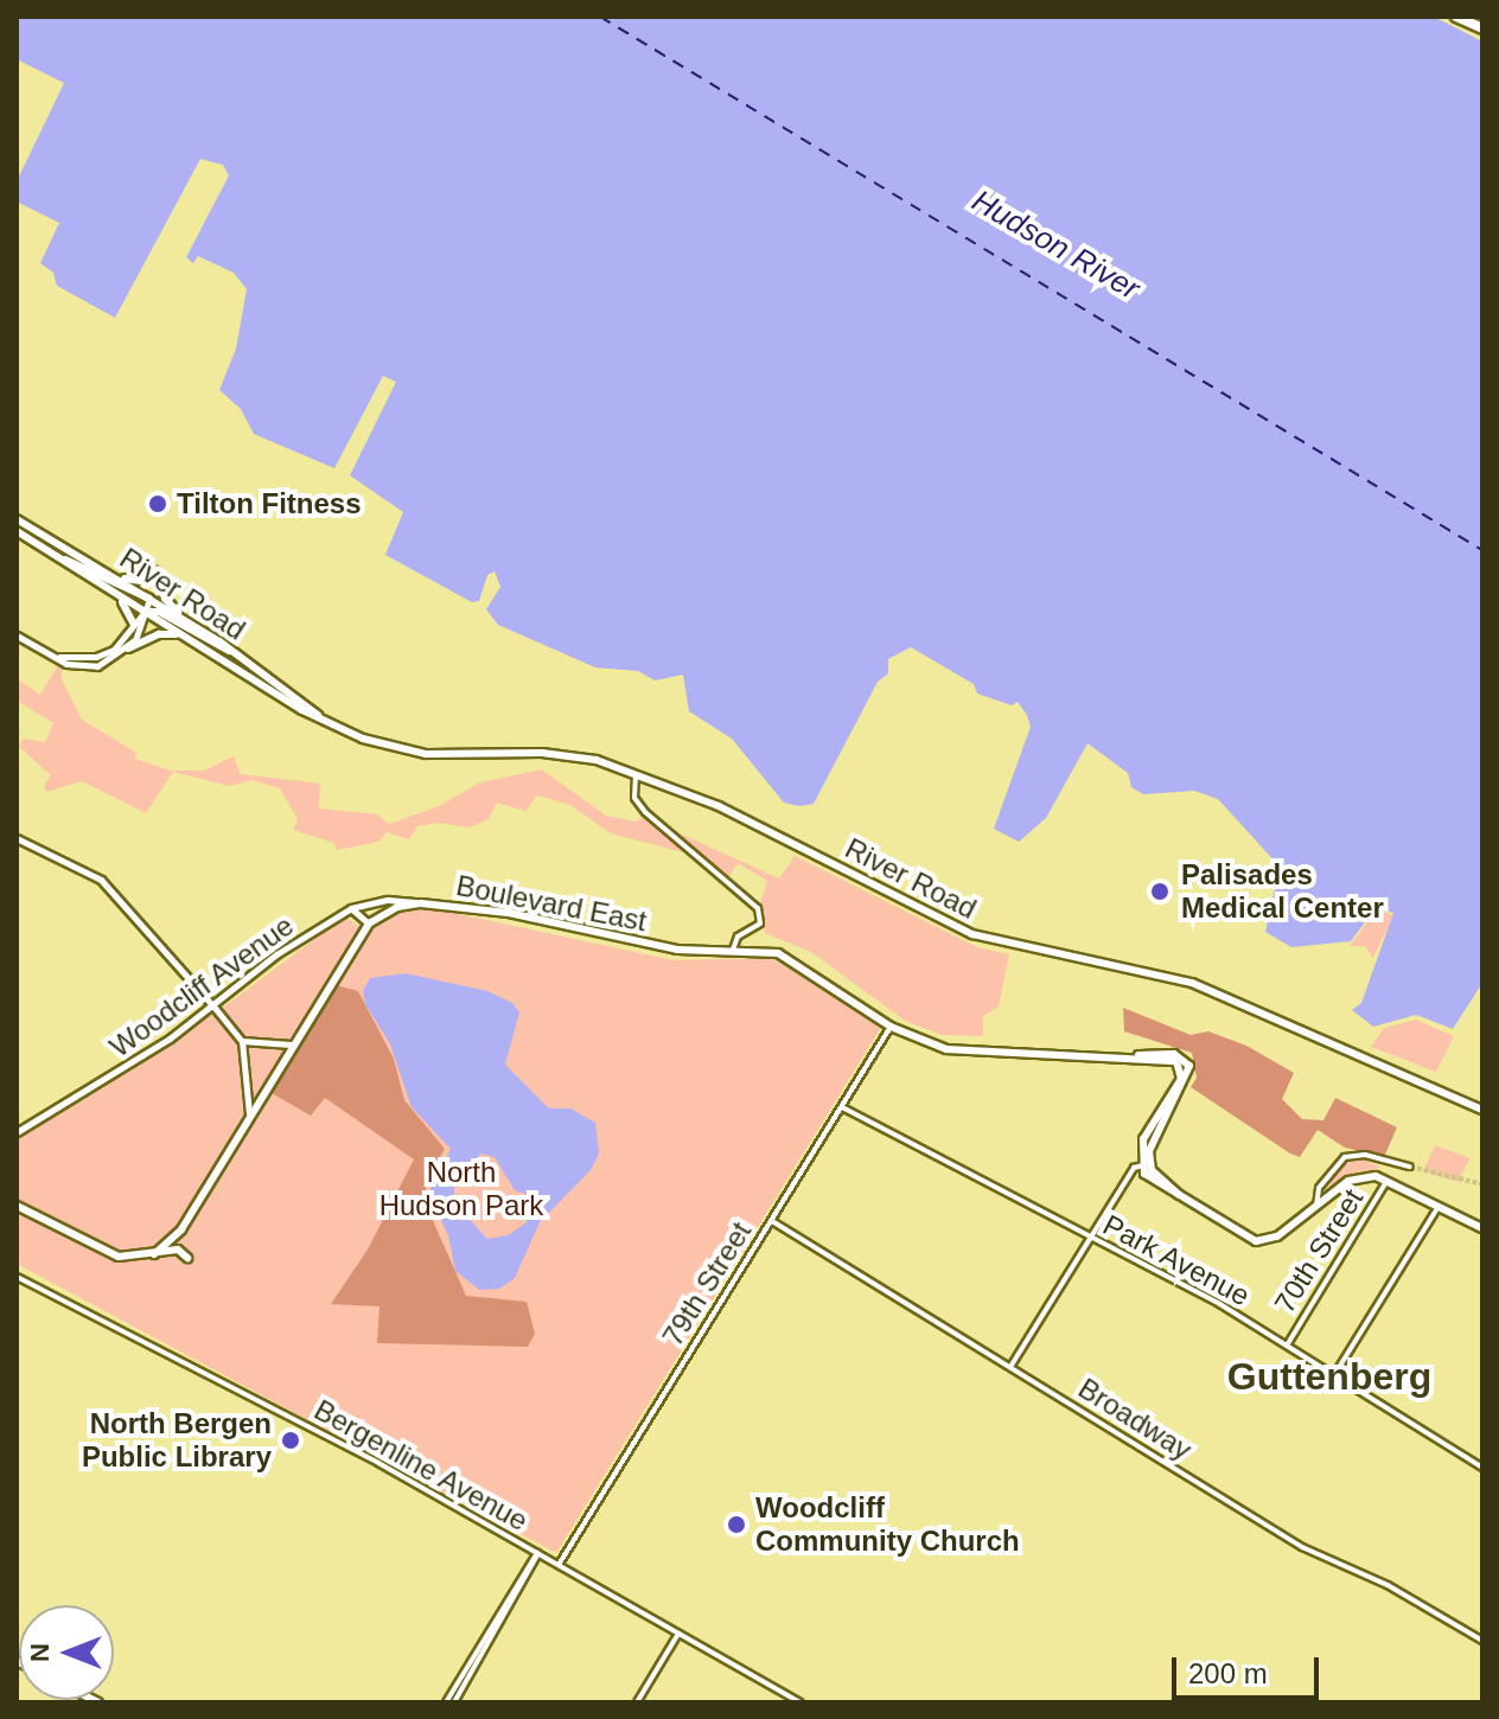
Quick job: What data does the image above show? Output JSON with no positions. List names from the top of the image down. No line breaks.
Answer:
{"streets":{"main road":["River Road","Boulevard East","Woodcliff Avenue"],"street":["70th Street","Park Avenue","79th Street","Broadway","Bergenline Avenue"]},"crossings":[["Boulevard East","Woodcliff Avenue"],["Boulevard East","79th Street"],["70th Street","Park Avenue"],["Park Avenue","79th Street"],["79th Street","Broadway"],["79th Street","Bergenline Avenue"]],"districts":["Guttenberg"],"water":["Hudson River"],"parks":["North Hudson Park"],"places":["Tilton Fitness","Palisades Medical Center","North Bergen Public Library","Woodcliff Community Church"],"scale_bar":"200 m","north":"left"}
